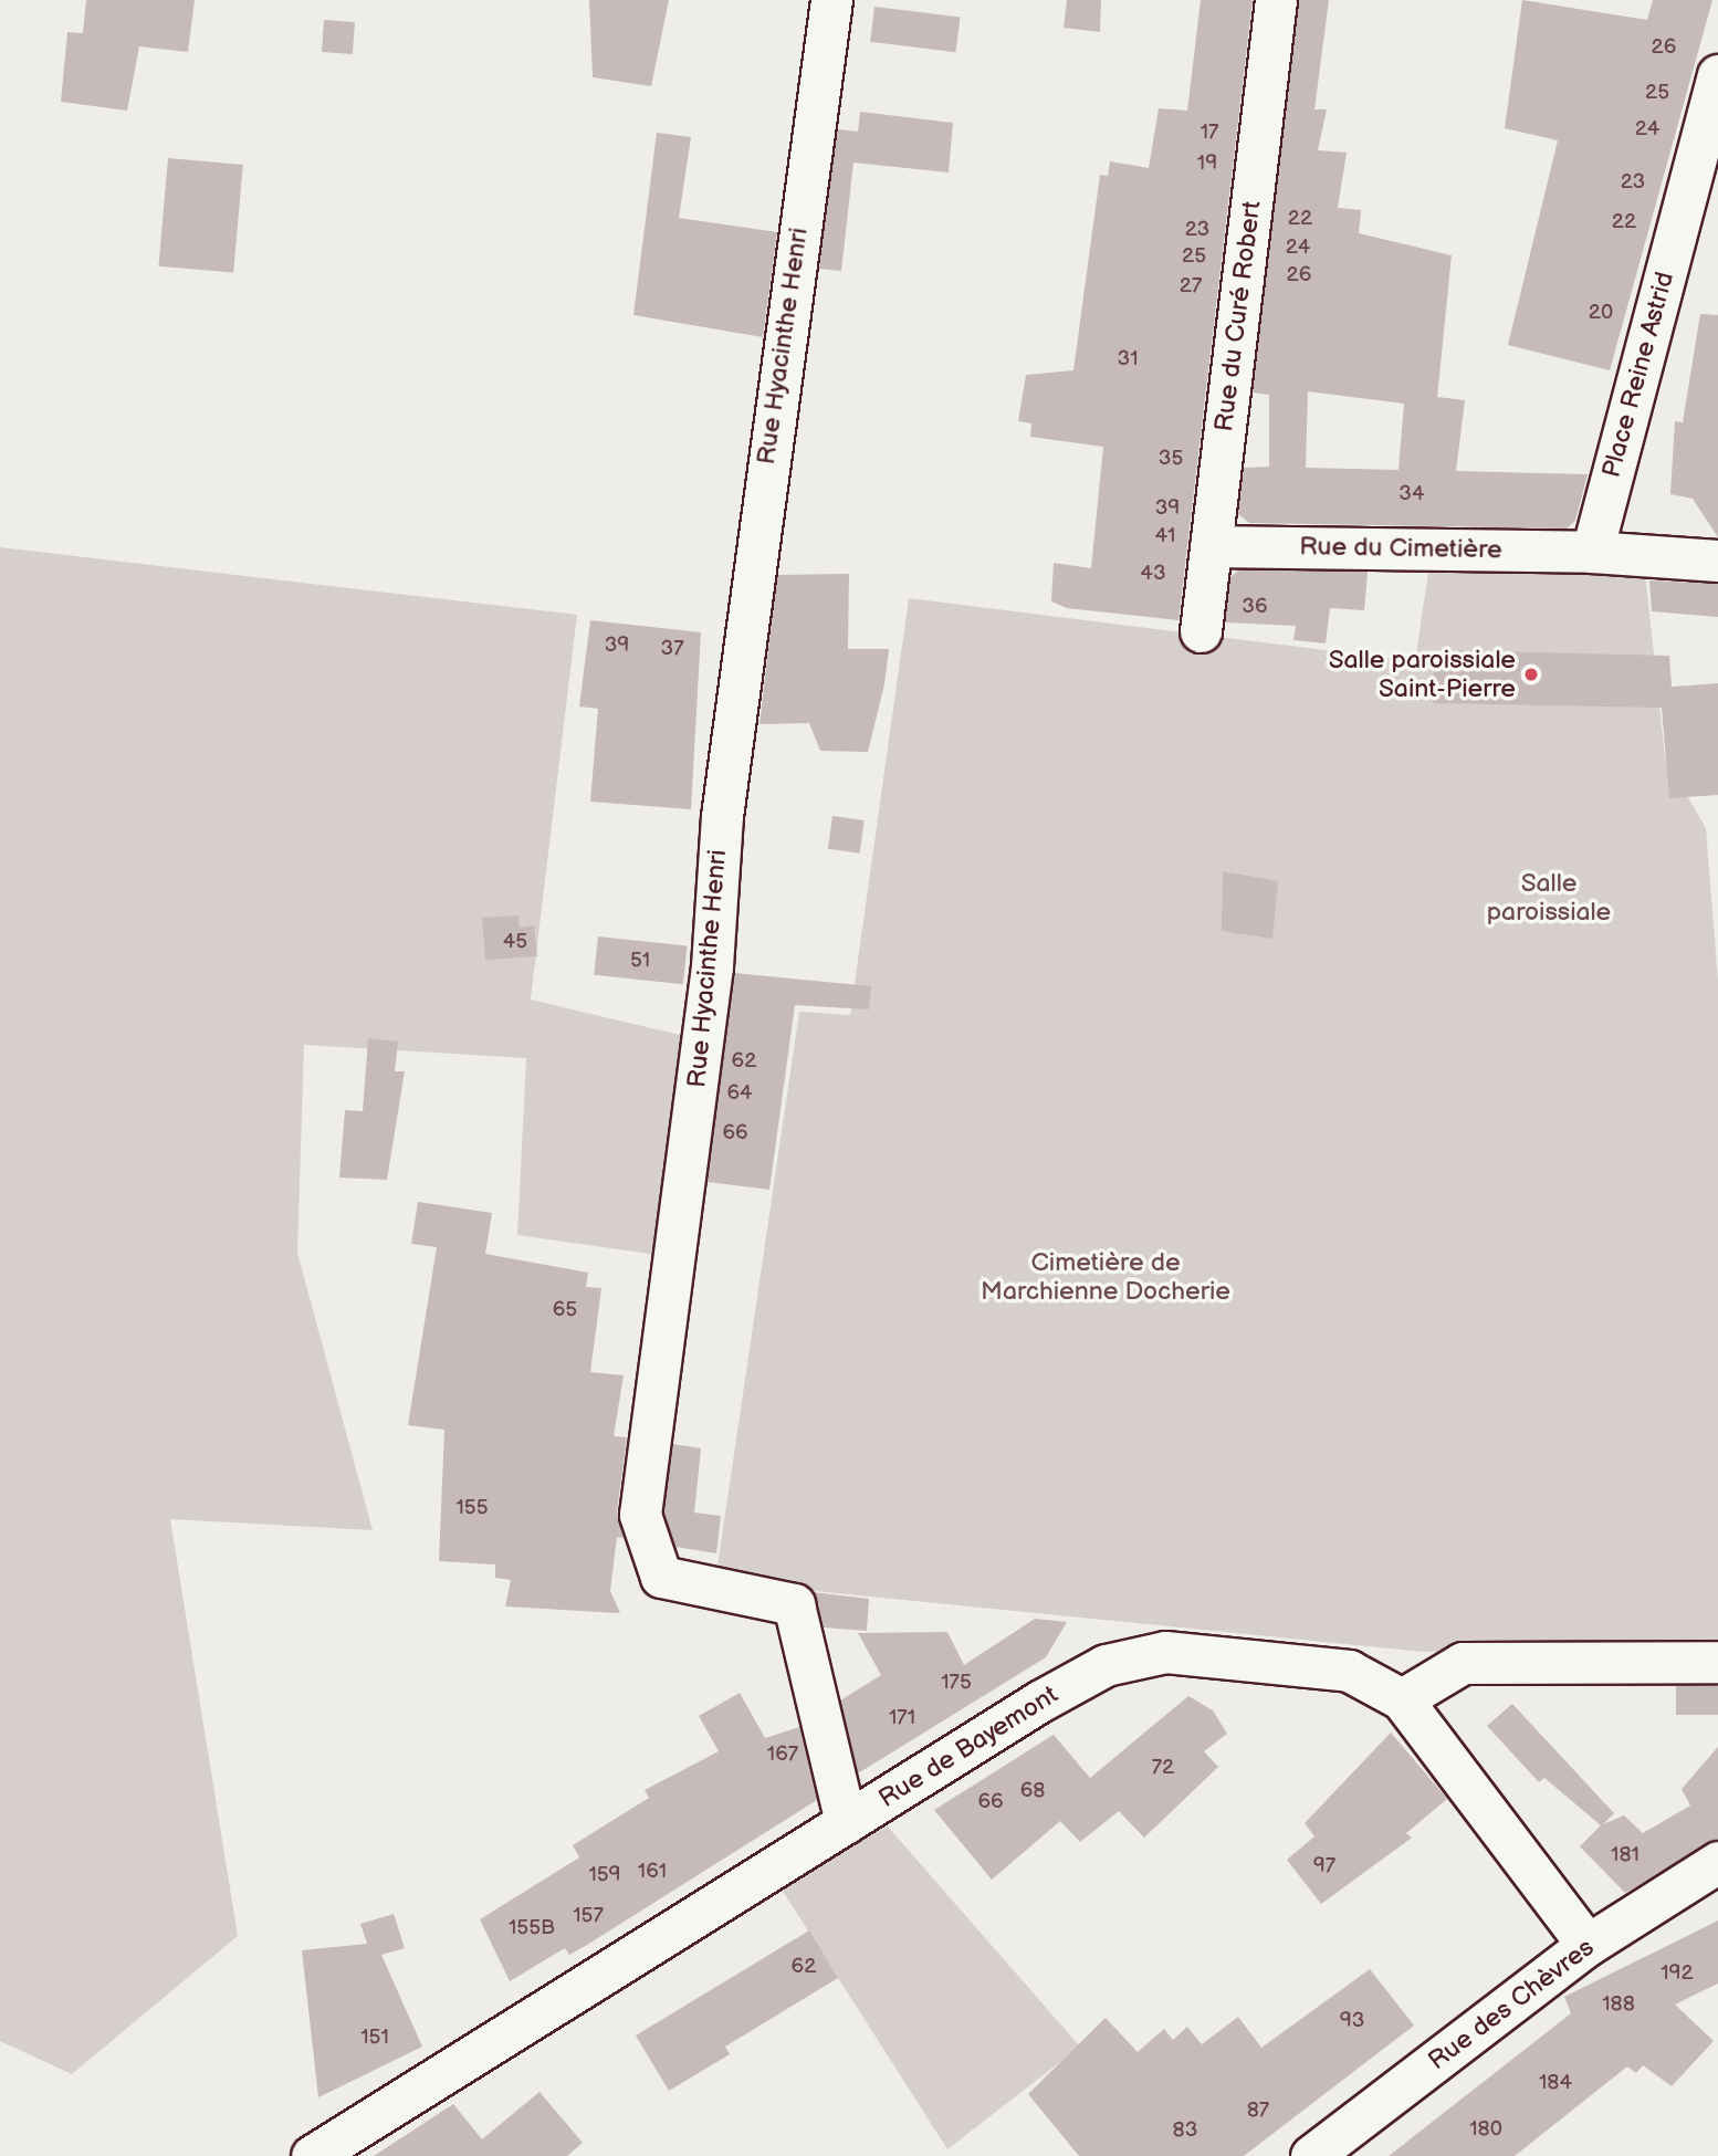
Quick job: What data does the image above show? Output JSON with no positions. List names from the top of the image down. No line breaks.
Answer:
{"streets":{"street":["Rue du Curé Robert","Rue Hyacinthe Henri","Place Reine Astrid","Rue du Cimetière","Rue de Bayemont","Rue des Chèvres"]},"crossings":[["Rue du Curé Robert","Rue du Cimetière"],["Rue Hyacinthe Henri","Rue de Bayemont"],["Place Reine Astrid","Rue du Cimetière"],["Rue de Bayemont","Rue des Chèvres"]],"parks":["Salle paroissiale","Cimetière de Marchienne Docherie"],"places":["Salle paroissiale Saint-Pierre"],"house_numbers":["26","25","24","17","19","23","22","22","23","24","25","26","27","20","31","35","34","39","41","43","36","39","37","45","51","62","64","66","65","155","175","171","167","72","68","66","181","97","161","159","157","155B","62","192","188","93","151","184","87","180","83"]}
